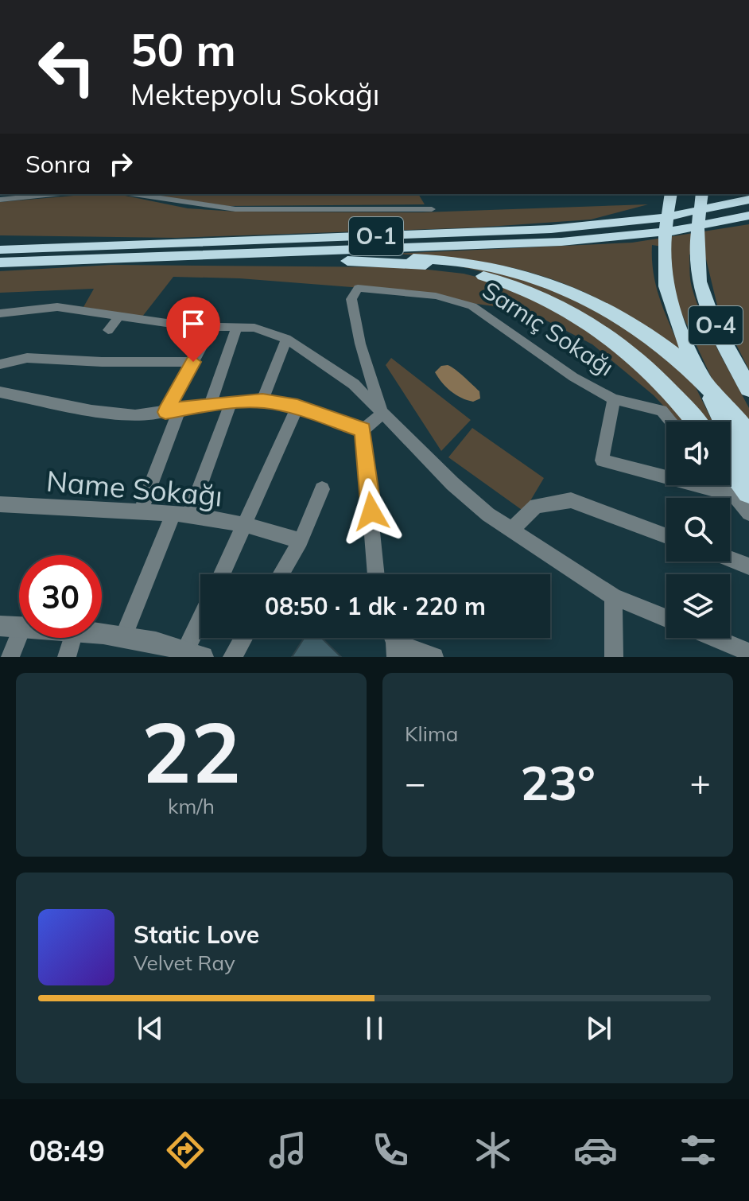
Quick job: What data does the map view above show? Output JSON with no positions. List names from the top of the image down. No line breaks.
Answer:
{"streets":{"highway":["O-1","O-4"],"street":["Sarnıç Sokağı","Name Sokağı"]},"page":{"turn":["50 m","Mektepyolu Sokağı"],"then":"Sonra","limit":"30","trip":"08:50 · 1 dk · 220 m","tile":[["22","km/h"],"Klima"],"heat":["−","23°","+"],"song":["Static Love","Velvet Ray"],"tabs":"08:49"}}
